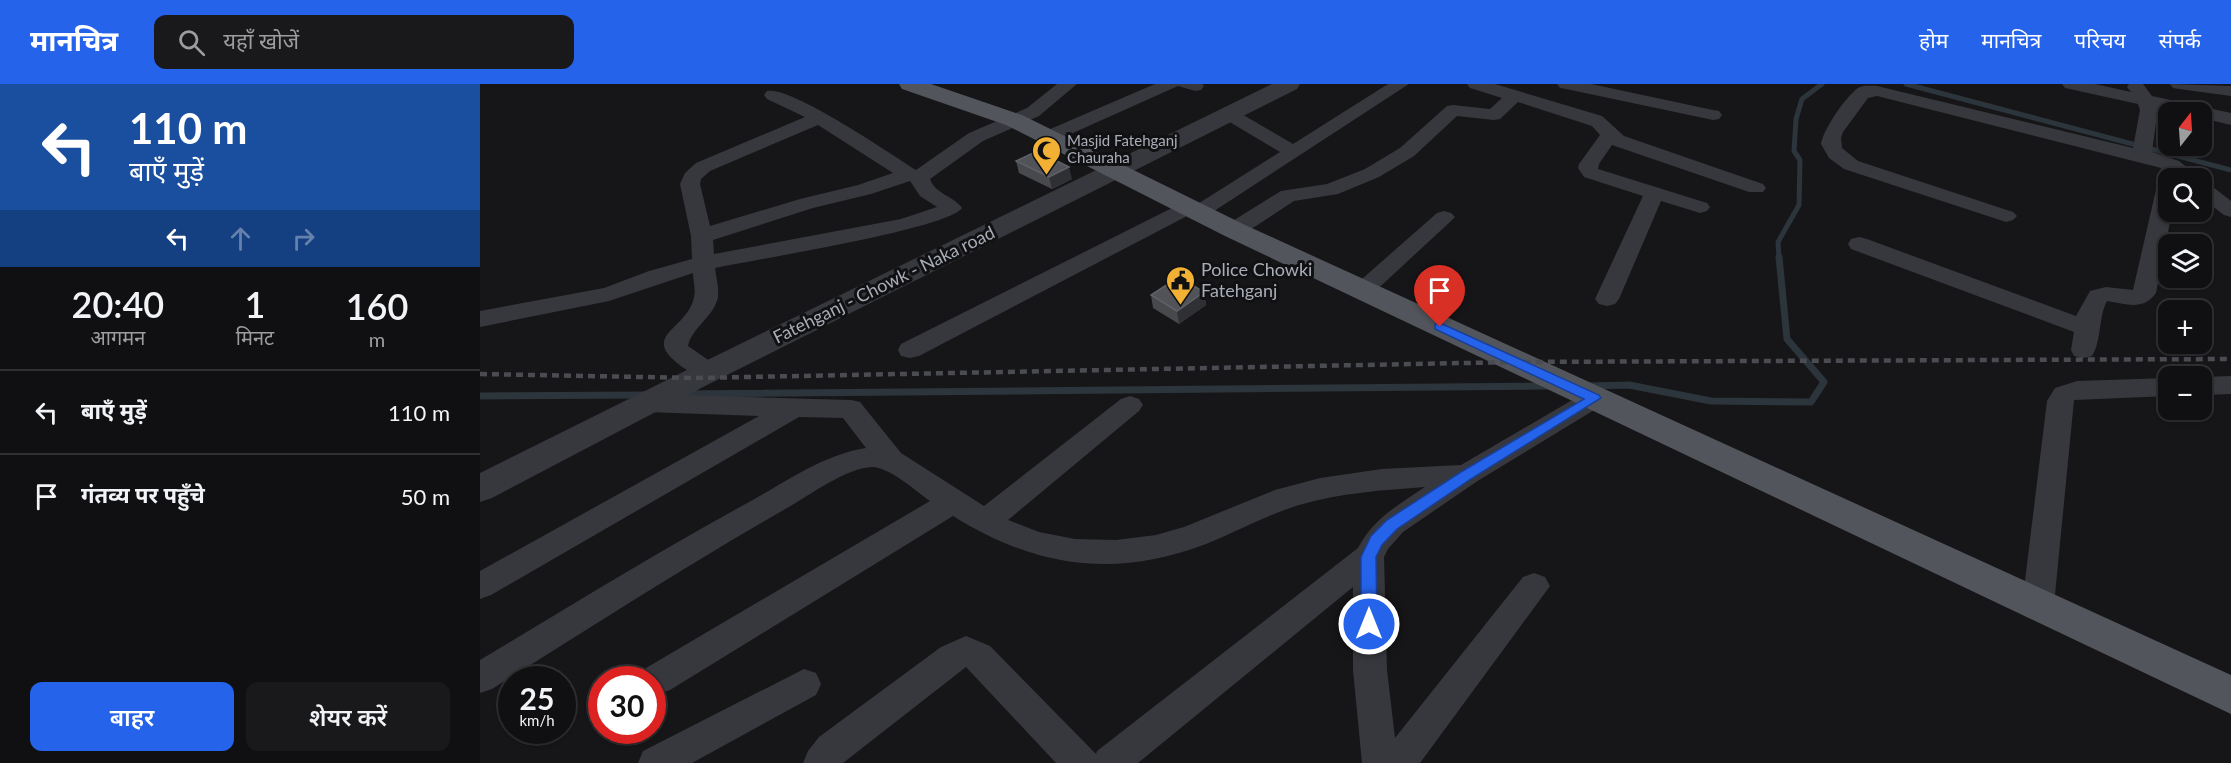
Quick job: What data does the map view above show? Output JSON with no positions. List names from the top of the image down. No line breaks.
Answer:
{"streets":{"street":["Fatehganj - Chowk - Naka road"]},"places":{"mosque":["Masjid Fatehganj Chauraha"],"public building":["Police Chowki Fatehganj"]},"north":"top","page":{"header":"मानचित्र","search":"यहाँ खोजें","nav":["होम","मानचित्र","परिचय","संपर्क"],"turn":["110 m","बाएँ मुड़ें"],"map_buttons":["+","−"],"eta":["20:40","आगमन","1","मिनट","160","m"],"list":[{"name":"बाएँ मुड़ें","value":"110 m"},{"name":"गंतव्य पर पहुँचे","value":"50 m"}],"speed":"25 km/h","limit":"30","buttons":["बाहर","शेयर करें"]}}
